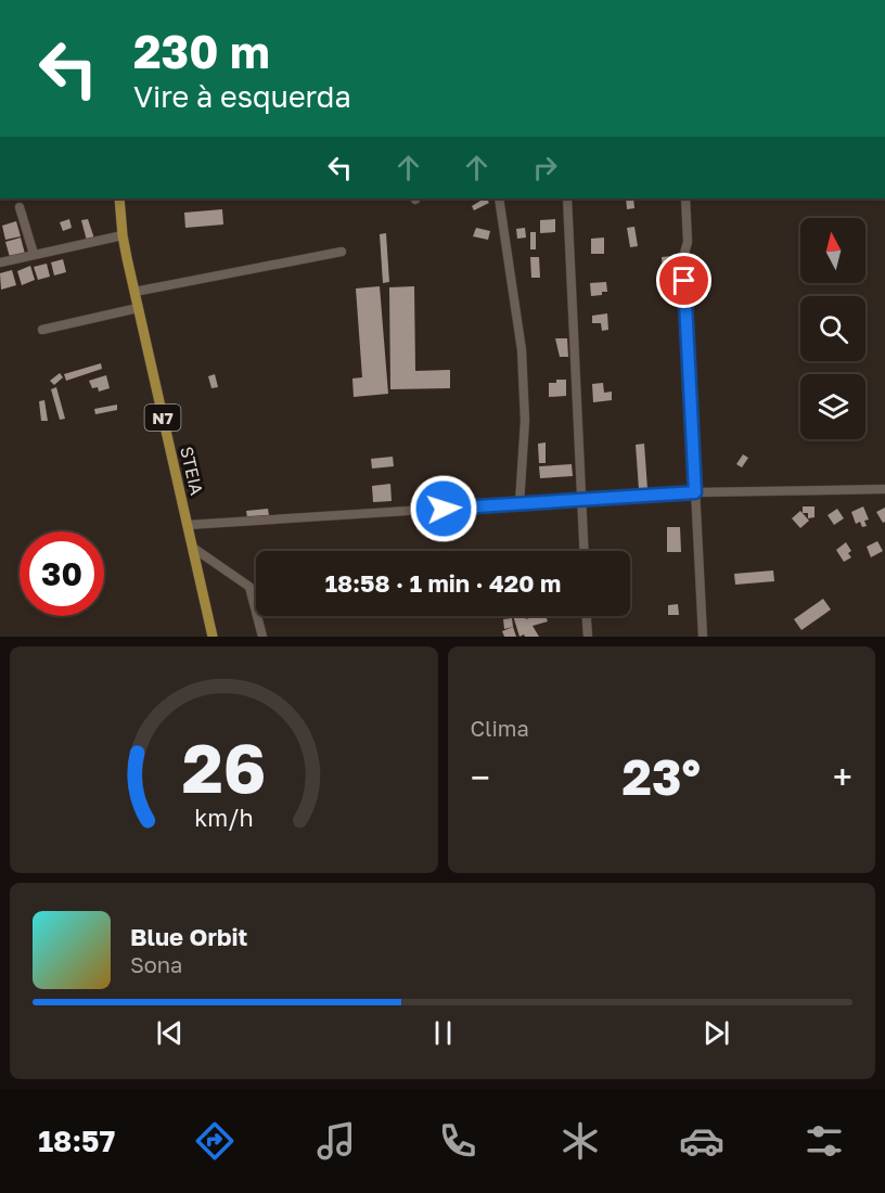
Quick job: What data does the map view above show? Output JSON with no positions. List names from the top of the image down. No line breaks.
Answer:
{"streets":{"main road":["N7","STEIA"]},"north":"top","page":{"turn":["230 m","Vire à esquerda"],"limit":"30","trip":"18:58 · 1 min · 420 m","tile":"Clima","heat":["−","23°","+"],"song":["Blue Orbit","Sona"],"tabs":"18:57","gauge":["26","km/h"]}}
